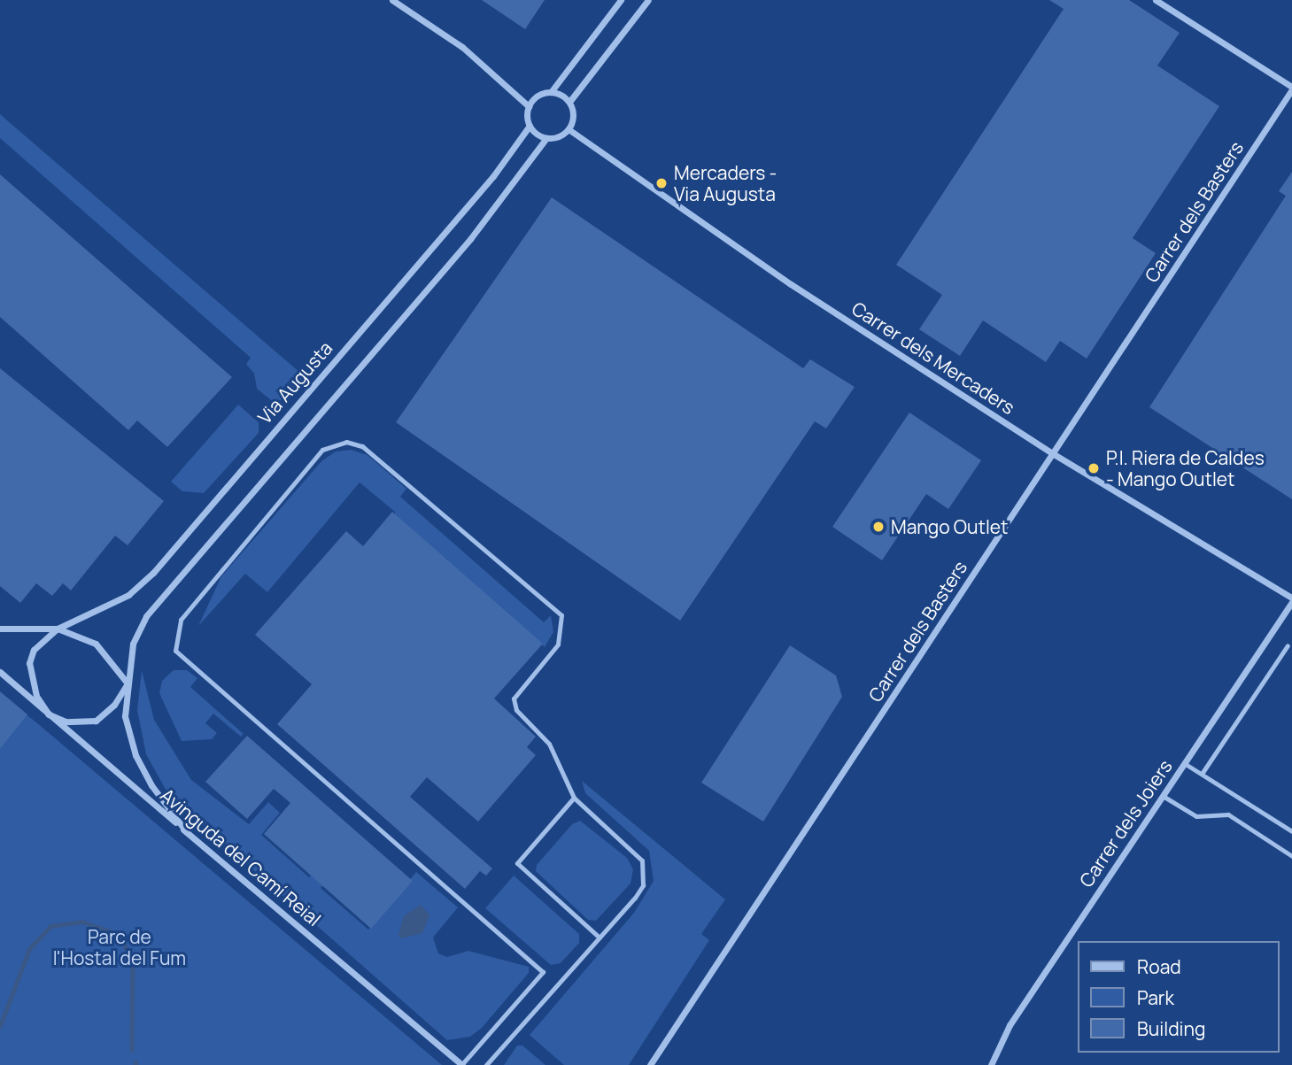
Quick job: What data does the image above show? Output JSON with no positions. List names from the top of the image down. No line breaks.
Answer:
{"streets":{"street":["Carrer dels Basters","Carrer dels Mercaders","Via Augusta","Carrer dels Joiers","Avinguda del Camí Reial"]},"crossings":[["Carrer dels Basters","Carrer dels Mercaders"],["Carrer dels Mercaders","Via Augusta"],["Carrer dels Mercaders","Carrer dels Joiers"],["Via Augusta","Avinguda del Camí Reial"]],"parks":["Parc de l'Hostal del Fum"],"places":["Mercaders - Via Augusta","P.I. Riera de Caldes - Mango Outlet","Mango Outlet"],"legend":["Road","Park","Building"]}
